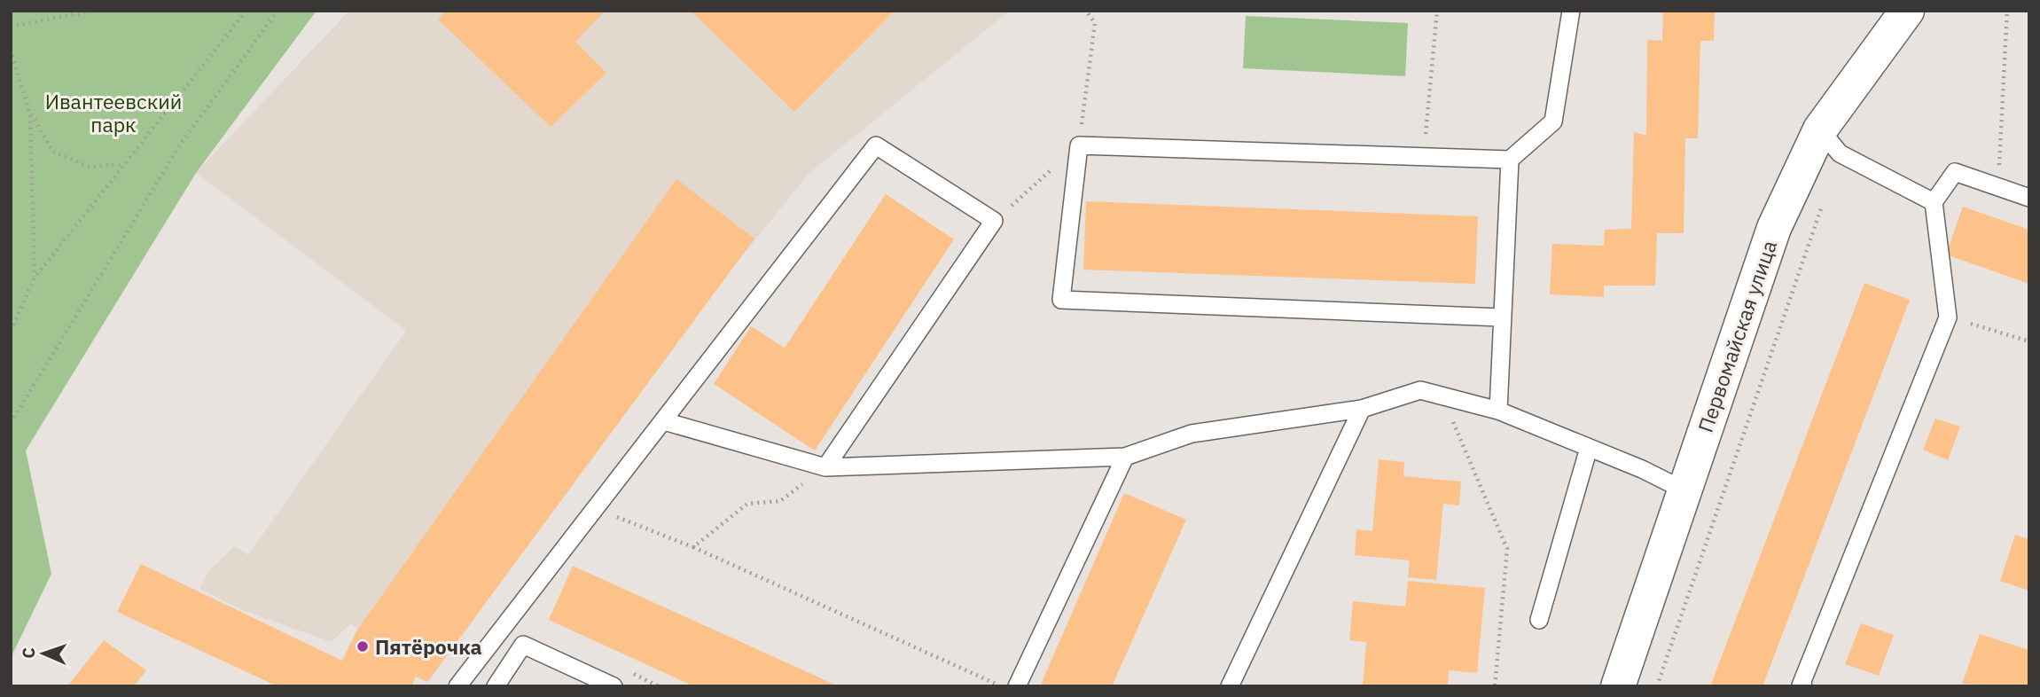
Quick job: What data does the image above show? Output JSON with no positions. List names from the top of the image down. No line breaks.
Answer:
{"streets":{"main road":["Первомайская улица"]},"parks":["Ивантеевский парк"],"places":["Пятёрочка"],"north":"left"}
